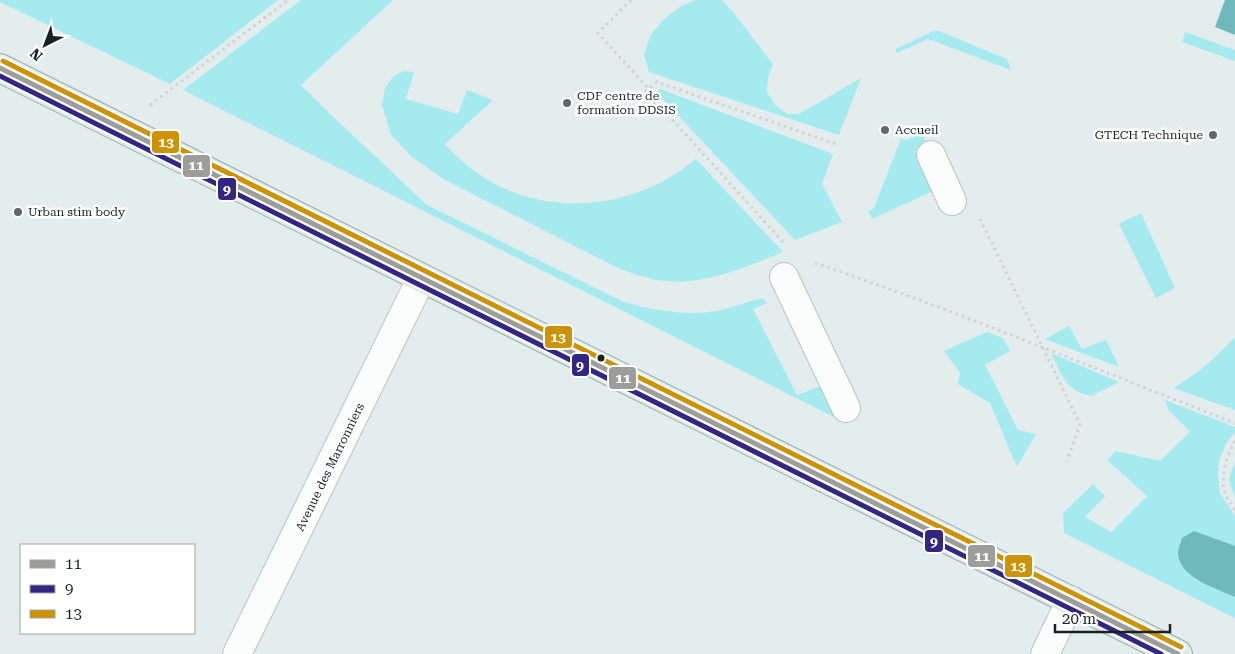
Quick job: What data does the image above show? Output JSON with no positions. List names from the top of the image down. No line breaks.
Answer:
{"streets":{"street":["Avenue des Marronniers"]},"places":["CDF centre de formation DDSIS","Accueil","GTECH Technique","Urban stim body"],"lines":["transit line 13","transit line 11","transit line 9"],"legend":["11","9","13"],"scale_bar":"20 m","north":"bottom left"}
